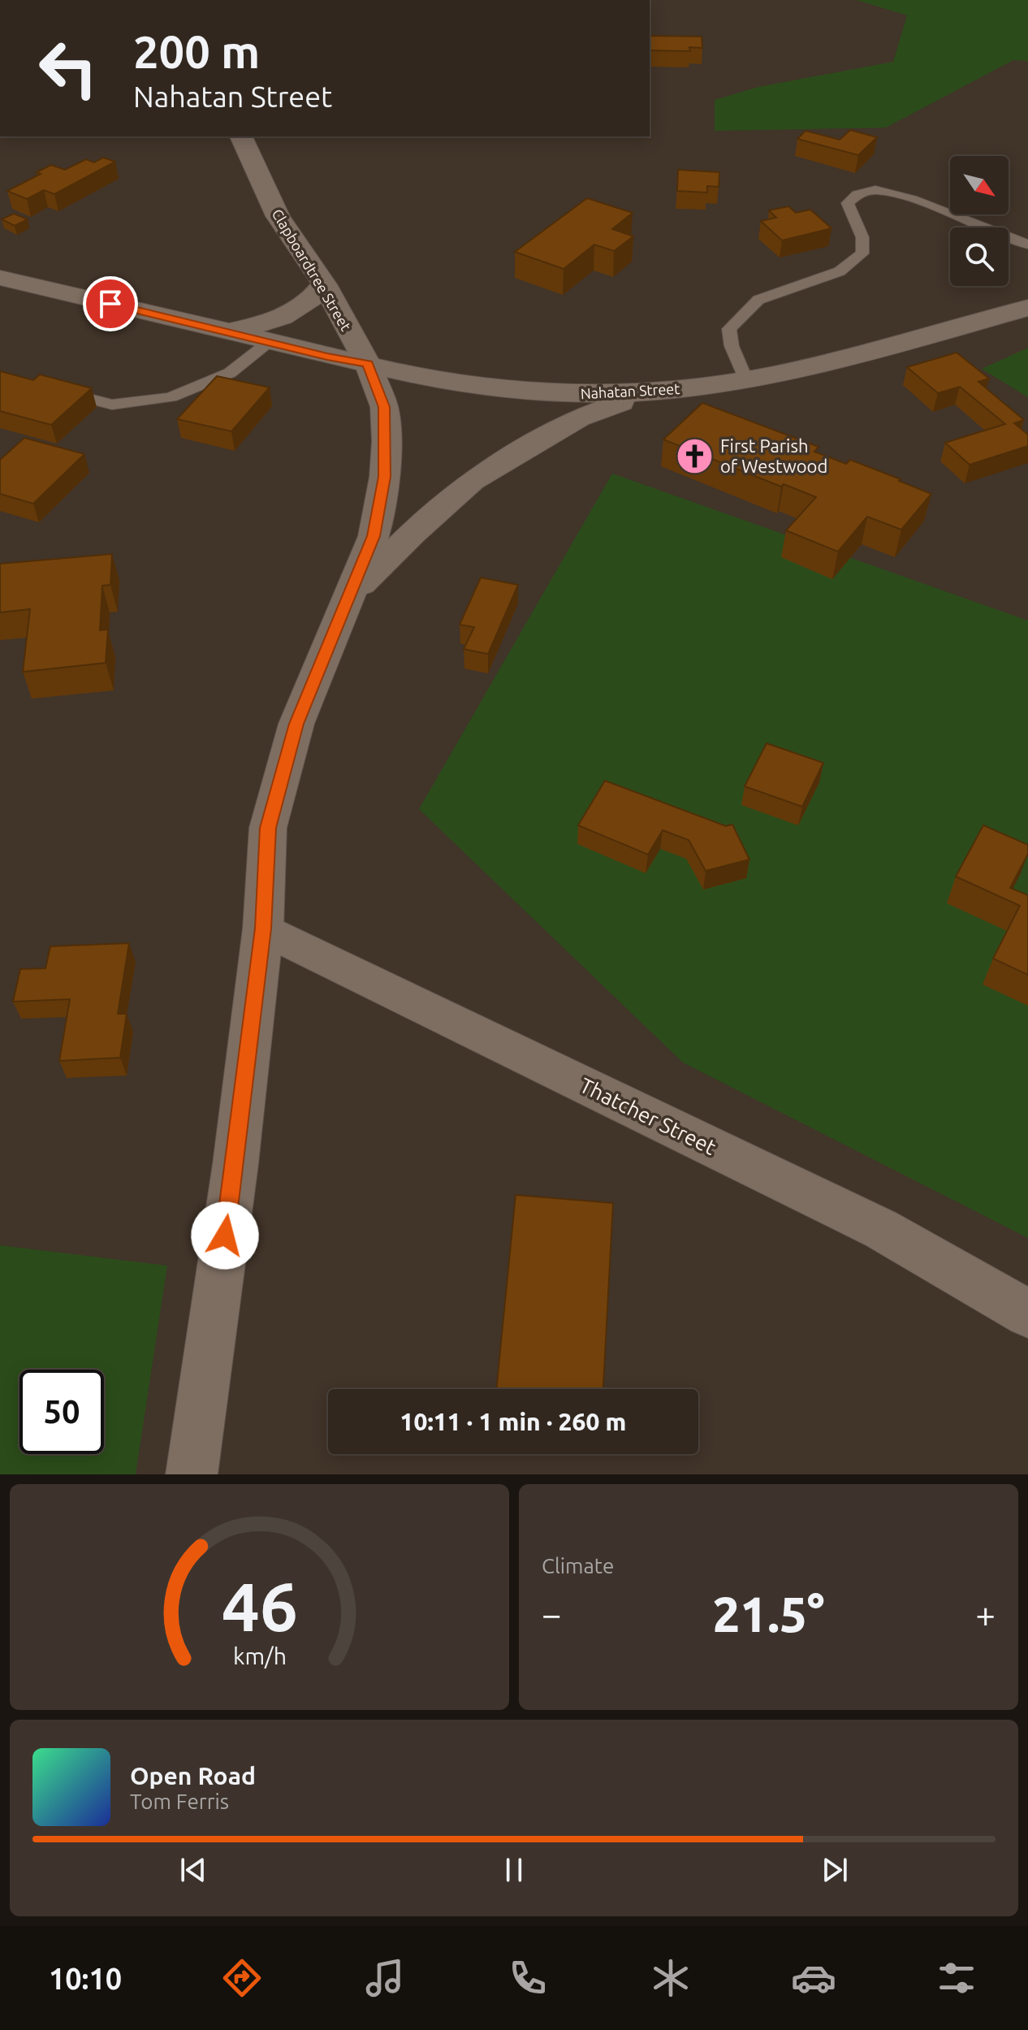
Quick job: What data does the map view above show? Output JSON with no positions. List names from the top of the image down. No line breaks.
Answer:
{"streets":{"main road":["Clapboardtree Street","Nahatan Street","Thatcher Street"]},"crossings":[["Clapboardtree Street","Nahatan Street"],["Clapboardtree Street","Thatcher Street"]],"places":{"church":["First Parish of Westwood"]},"north":"bottom right","page":{"turn":["200 m","Nahatan Street"],"limit":"50","trip":"10:11 · 1 min · 260 m","tile":"Climate","heat":["−","21.5°","+"],"song":["Open Road","Tom Ferris"],"tabs":"10:10","gauge":["46","km/h"]}}
